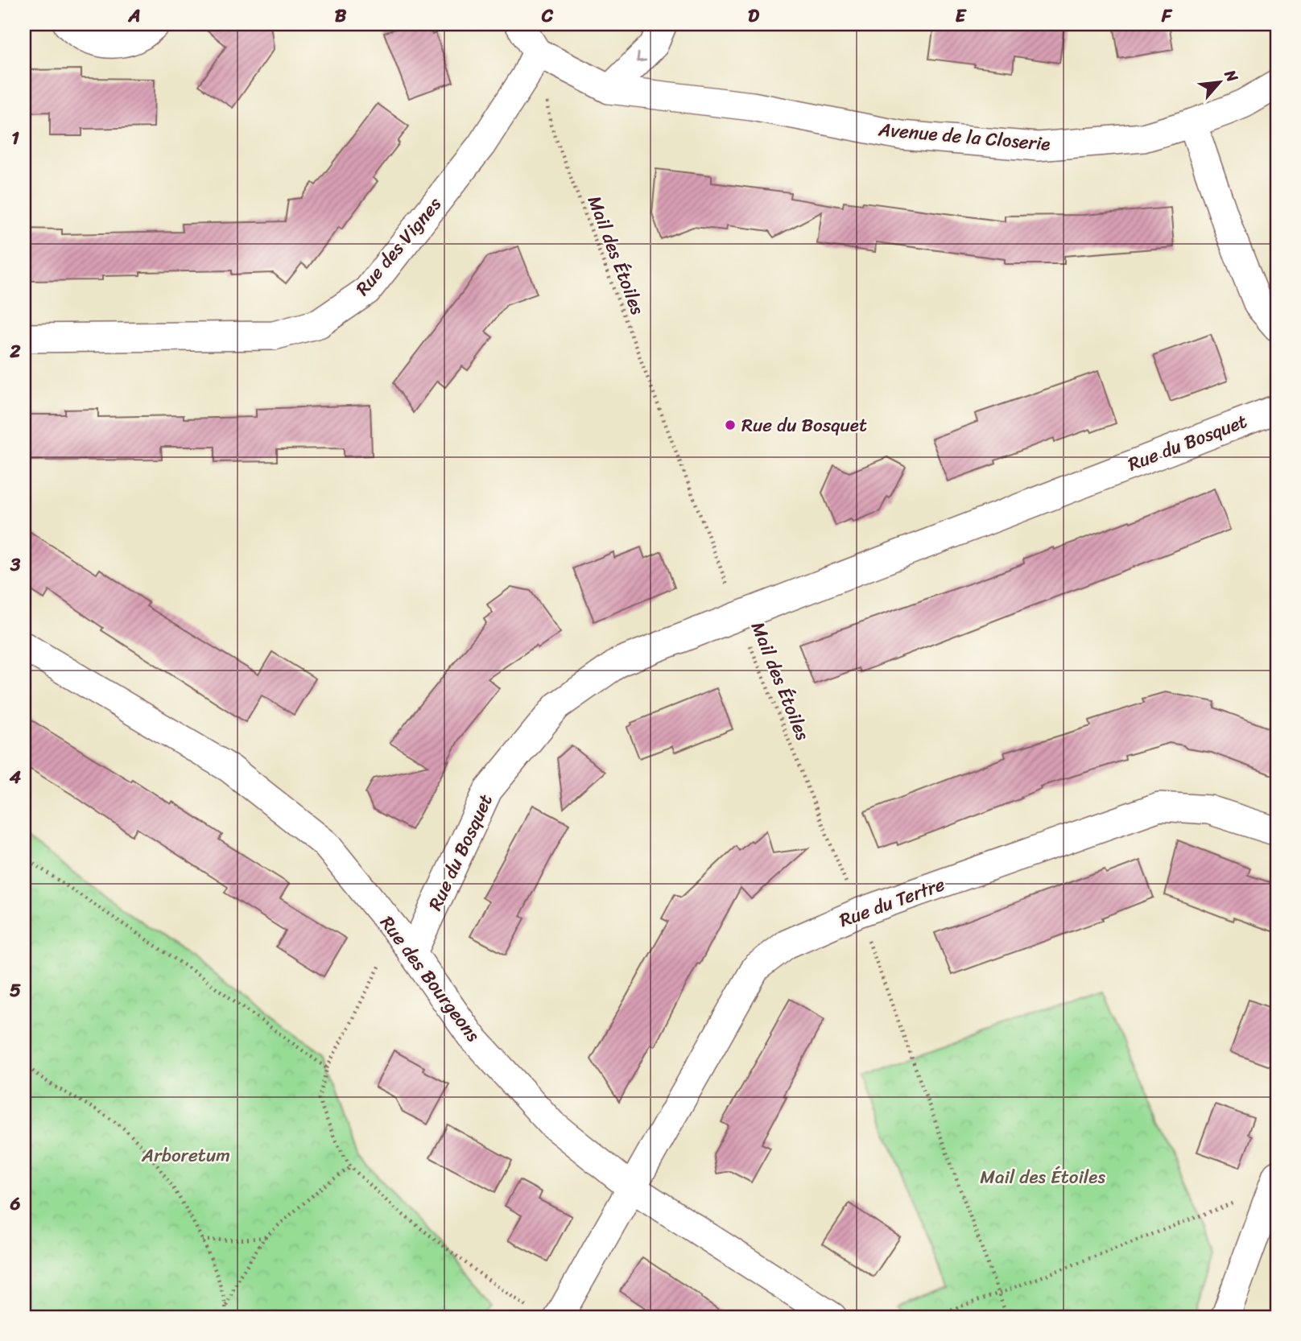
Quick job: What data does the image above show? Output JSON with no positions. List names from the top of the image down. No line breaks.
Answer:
{"streets":{"street":["Avenue de la Closerie","Rue des Vignes","Rue du Bosquet","Rue du Tertre","Rue des Bourgeons"],"path":["Mail des Étoiles"]},"crossings":[["Avenue de la Closerie","Rue des Vignes"],["Avenue de la Closerie","Mail des Étoiles"],["Rue des Vignes","Mail des Étoiles"],["Mail des Étoiles","Rue du Bosquet"],["Mail des Étoiles","Rue du Tertre"],["Rue du Bosquet","Rue des Bourgeons"],["Rue du Tertre","Rue des Bourgeons"]],"parks":["Arboretum","Mail des Étoiles"],"places":["Rue du Bosquet"],"north":"top right","grid":{"columns":["A","B","C","D","E","F"],"rows":["1","2","3","4","5","6"]}}
